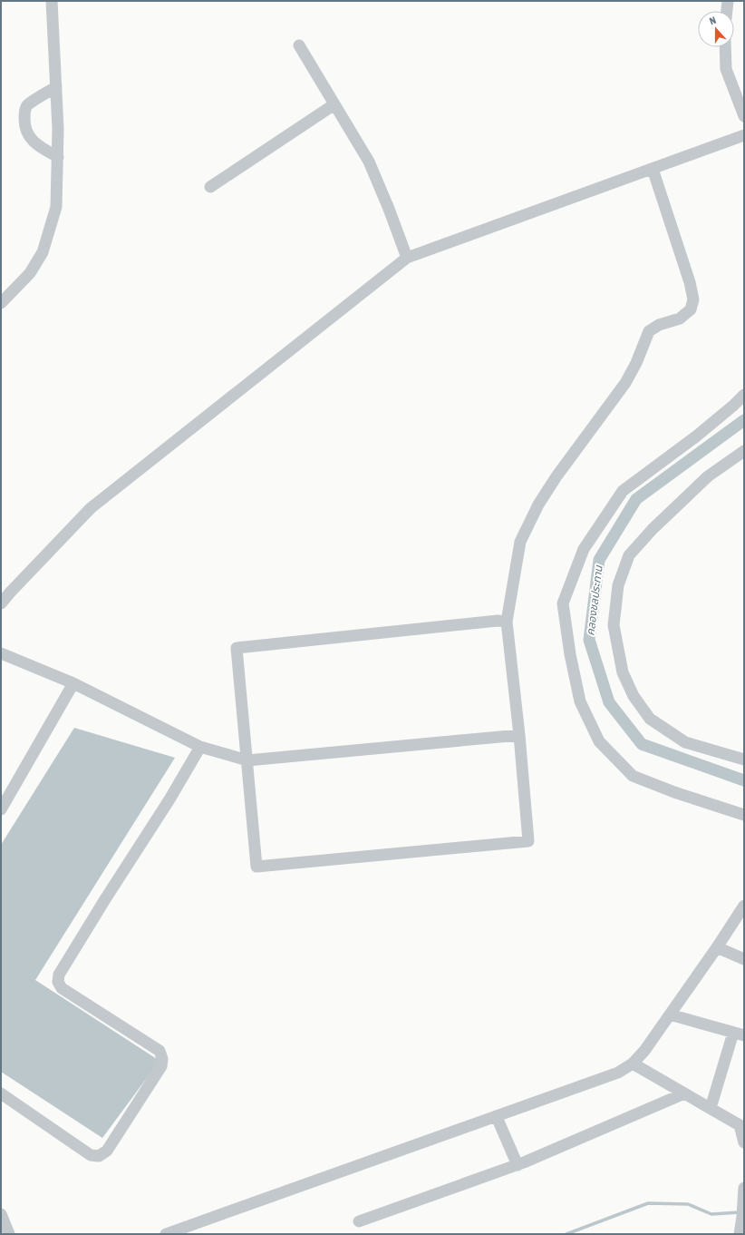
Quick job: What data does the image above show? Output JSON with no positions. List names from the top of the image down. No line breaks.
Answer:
{"water":["คลองชลประทาน"],"north":"top"}
